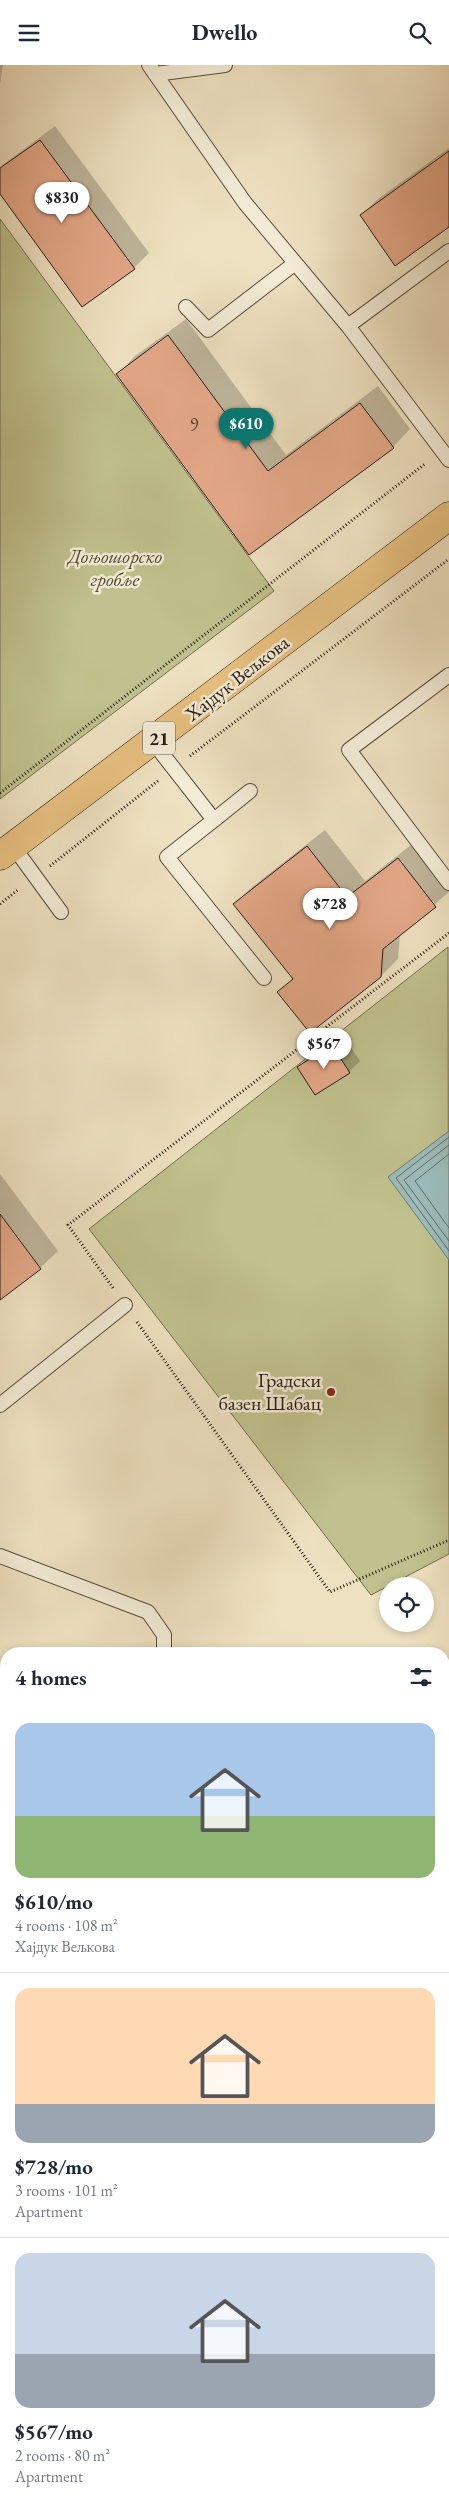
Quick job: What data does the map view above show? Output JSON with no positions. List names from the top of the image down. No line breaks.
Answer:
{"streets":{"main road":["Хајдук Вељкова","21"]},"parks":["Доњошорско гробље"],"places":["Градски базен Шабац"],"house_numbers":["9"],"page":{"header":"Dwello","price":["$830","$610","$728","$567"],"heading":"4 homes","list":[{"name":"$610/mo","note":"4 rooms · 108 m² · Хајдук Вељкова"},{"name":"$728/mo","note":"3 rooms · 101 m² · Apartment"},{"name":"$567/mo","note":"2 rooms · 80 m² · Apartment"}]}}
